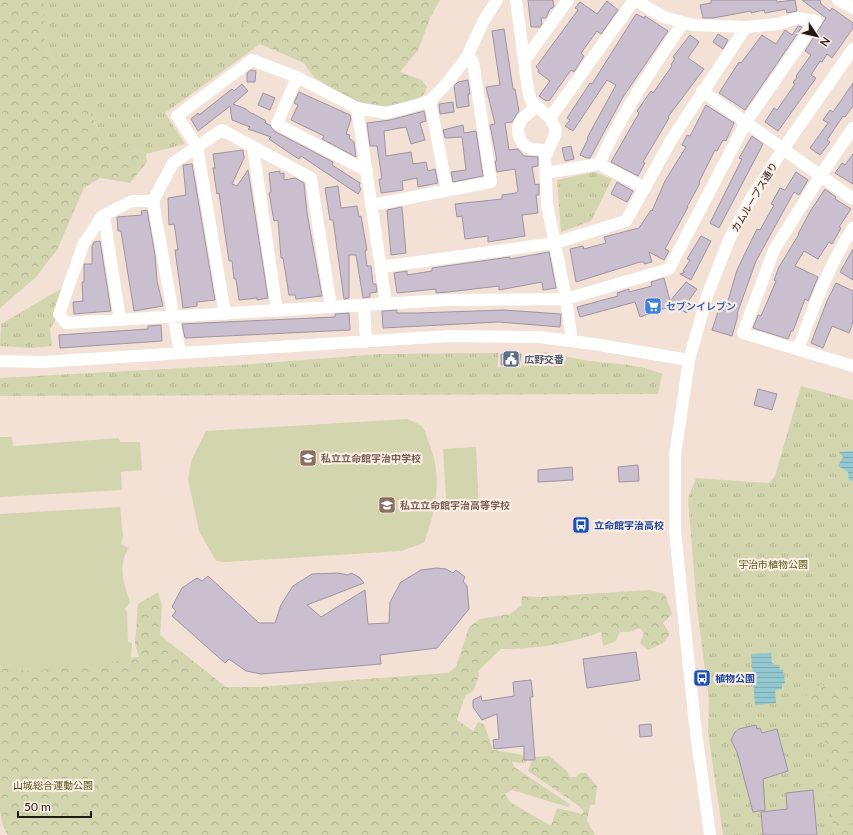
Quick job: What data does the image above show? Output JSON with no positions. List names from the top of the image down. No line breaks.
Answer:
{"streets":{"street":["カムループス通り"]},"parks":["宇治市植物公園","山城総合運動公園"],"places":{"supermarket":["セブンイレブン"],"public building":["広野交番"],"school or university":["私立立命館宇治中学校","私立立命館宇治高等学校"],"bus stop":["立命館宇治高校","植物公園"]},"scale_bar":"50 m","north":"bottom right"}
